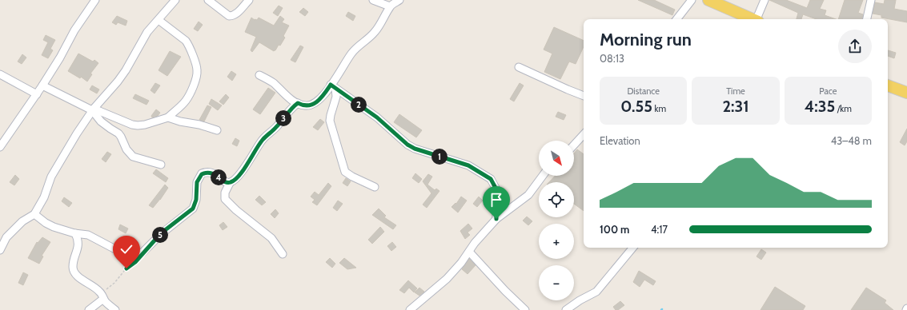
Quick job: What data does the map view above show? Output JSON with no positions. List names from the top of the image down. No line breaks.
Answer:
{"north":"bottom right","page":{"heading":["Morning run","08:13"],"stats":[["Distance","0.55 km"],["Time","2:31"],["Pace","4:35 /km"]],"pins":["2","3","1","4","5"],"chart":["Elevation","43–48 m"],"map_buttons":["+","−"],"list":[{"name":"100 m","note":"4:17"}]}}
